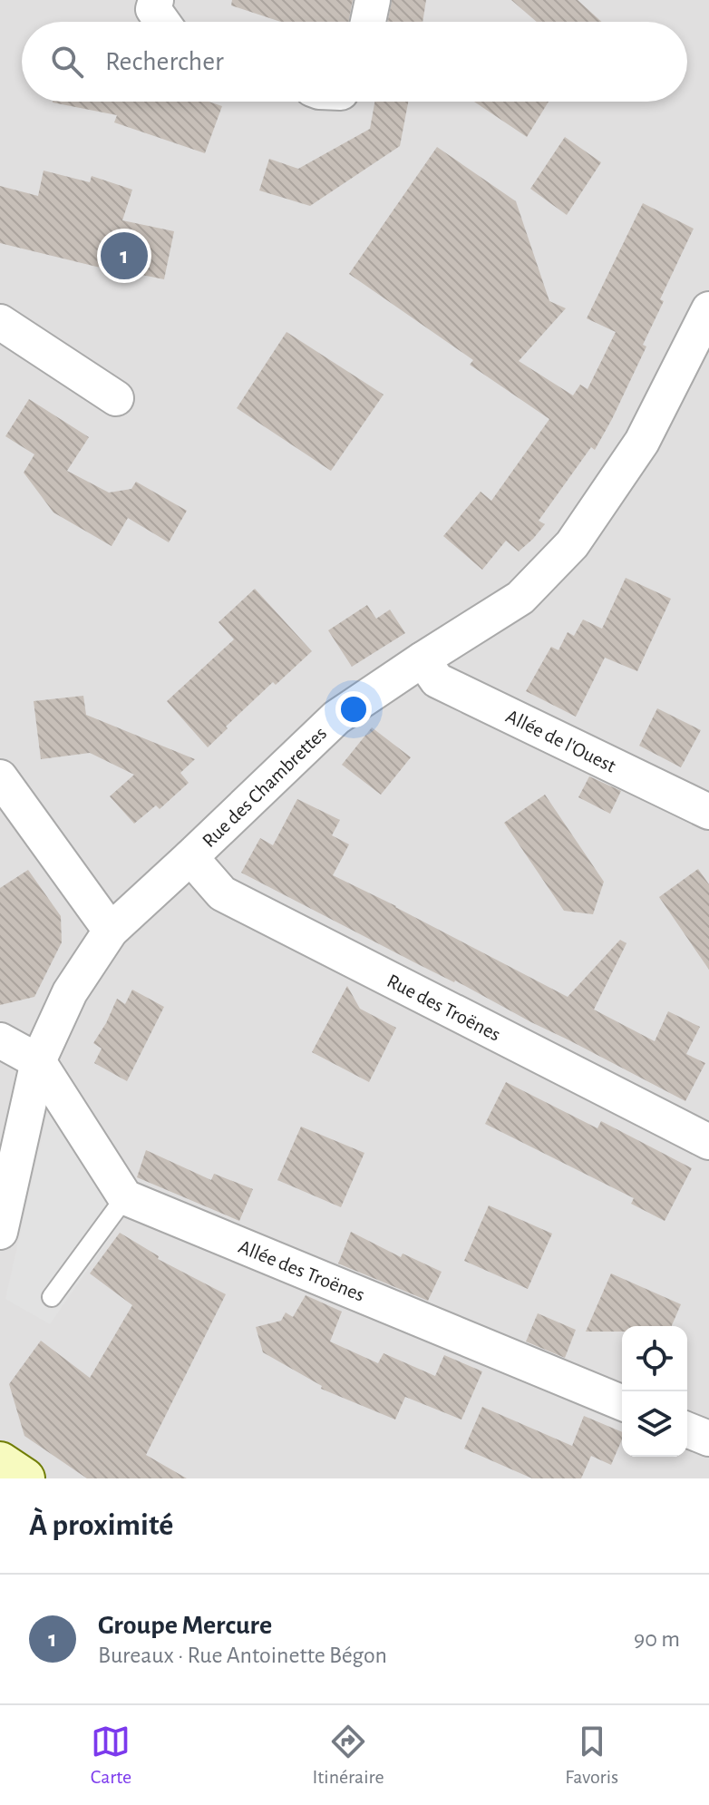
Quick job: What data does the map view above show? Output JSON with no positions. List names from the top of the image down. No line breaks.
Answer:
{"streets":{"street":["Allée de l'Ouest","Rue des Chambrettes","Rue des Troënes","Allée des Troënes"]},"crossings":[["Allée de l'Ouest","Rue des Chambrettes"],["Rue des Chambrettes","Rue des Troënes"]],"page":{"search":"Rechercher","pins":"1","heading":"À proximité","list":[{"mark":"1","name":"Groupe Mercure","note":"Bureaux · Rue Antoinette Bégon","value":"90 m"}],"nav":["Carte","Itinéraire","Favoris"]}}
